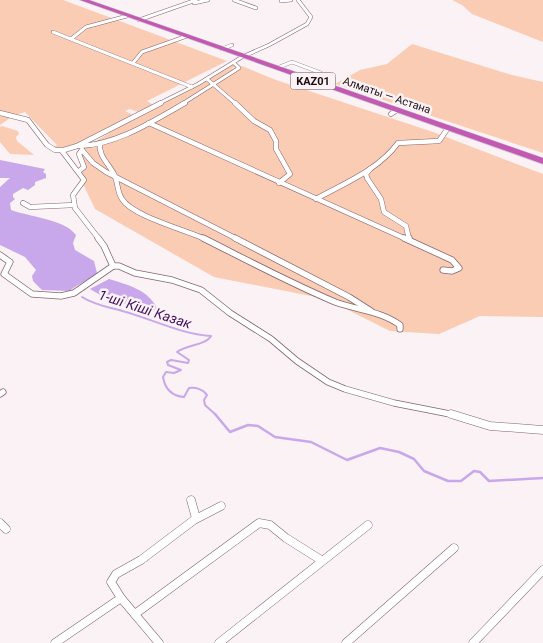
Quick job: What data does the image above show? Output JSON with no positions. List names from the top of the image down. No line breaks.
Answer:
{"streets":{"highway":["KАZ01","Алматы — Астана"]},"water":["1-ші Кіші Казак"]}
